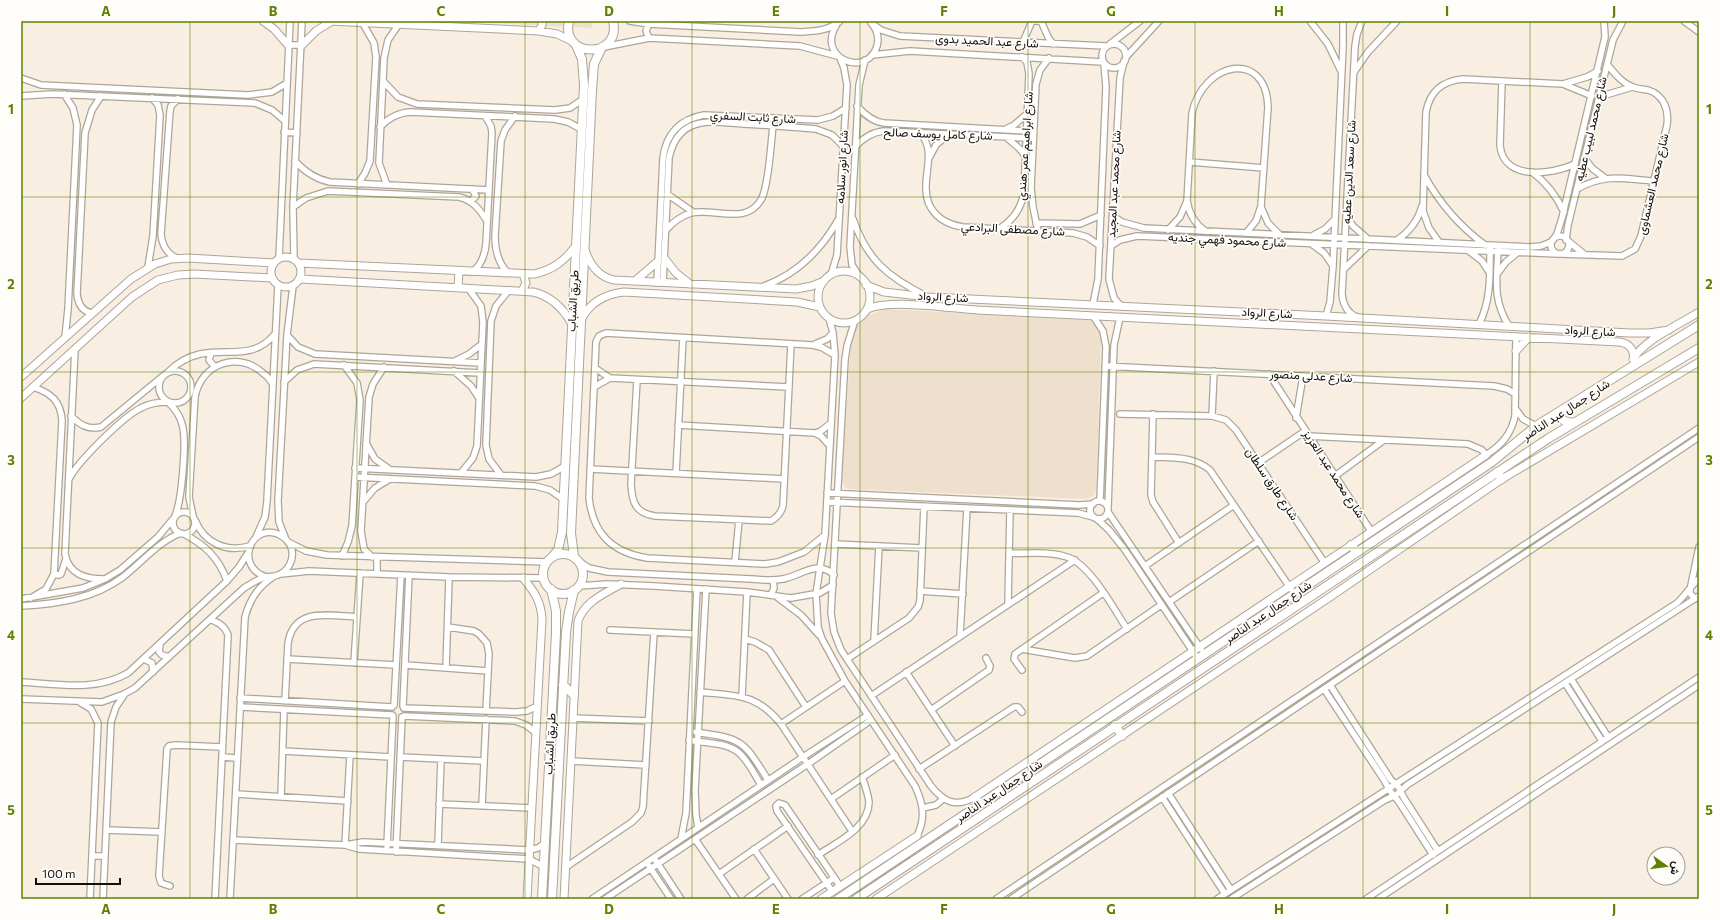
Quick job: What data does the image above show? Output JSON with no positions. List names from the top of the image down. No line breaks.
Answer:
{"streets":{"main road":["طريق الشباب","شارع جمال عبد الناصر"],"street":["شارع عبد الحميد بدوى","شارع ثابت السفري","شارع محمد لبيب عطيه","شارع كامل يوسف صالح","شارع ابراهيم عمر هندي","شارع انور سلامه","شارع سعد الدين عطيه","شارع محمد عبد المجيد","شارع محمد العشماوى","شارع مصطفى البرادعي","شارع محمود فهمي جنديه","شارع الرواد","شارع عدلى منصور","شارع محمد عبد العزيز","شارع طارق سلطان"]},"crossings":[["شارع عبد الحميد بدوى","شارع ابراهيم عمر هندي"],["شارع عبد الحميد بدوى","شارع محمد عبد المجيد"],["شارع ثابت السفري","شارع انور سلامه"],["شارع محمد لبيب عطيه","شارع محمد العشماوى"],["شارع كامل يوسف صالح","شارع ابراهيم عمر هندي"],["شارع كامل يوسف صالح","شارع انور سلامه"],["شارع كامل يوسف صالح","شارع مصطفى البرادعي"],["شارع ابراهيم عمر هندي","شارع مصطفى البرادعي"],["شارع انور سلامه","شارع الرواد"],["شارع سعد الدين عطيه","شارع محمد العشماوى"],["شارع سعد الدين عطيه","شارع محمود فهمي جنديه"],["شارع سعد الدين عطيه","شارع الرواد"],["شارع محمد عبد المجيد","شارع مصطفى البرادعي"],["شارع محمد عبد المجيد","شارع محمود فهمي جنديه"],["شارع محمد عبد المجيد","شارع الرواد"],["شارع محمد العشماوى","شارع محمود فهمي جنديه"],["شارع عدلى منصور","شارع محمد عبد العزيز"]],"scale_bar":"100 m","north":"right","grid":{"columns":["A","B","C","D","E","F","G","H","I","J"],"rows":["1","2","3","4","5"]}}
